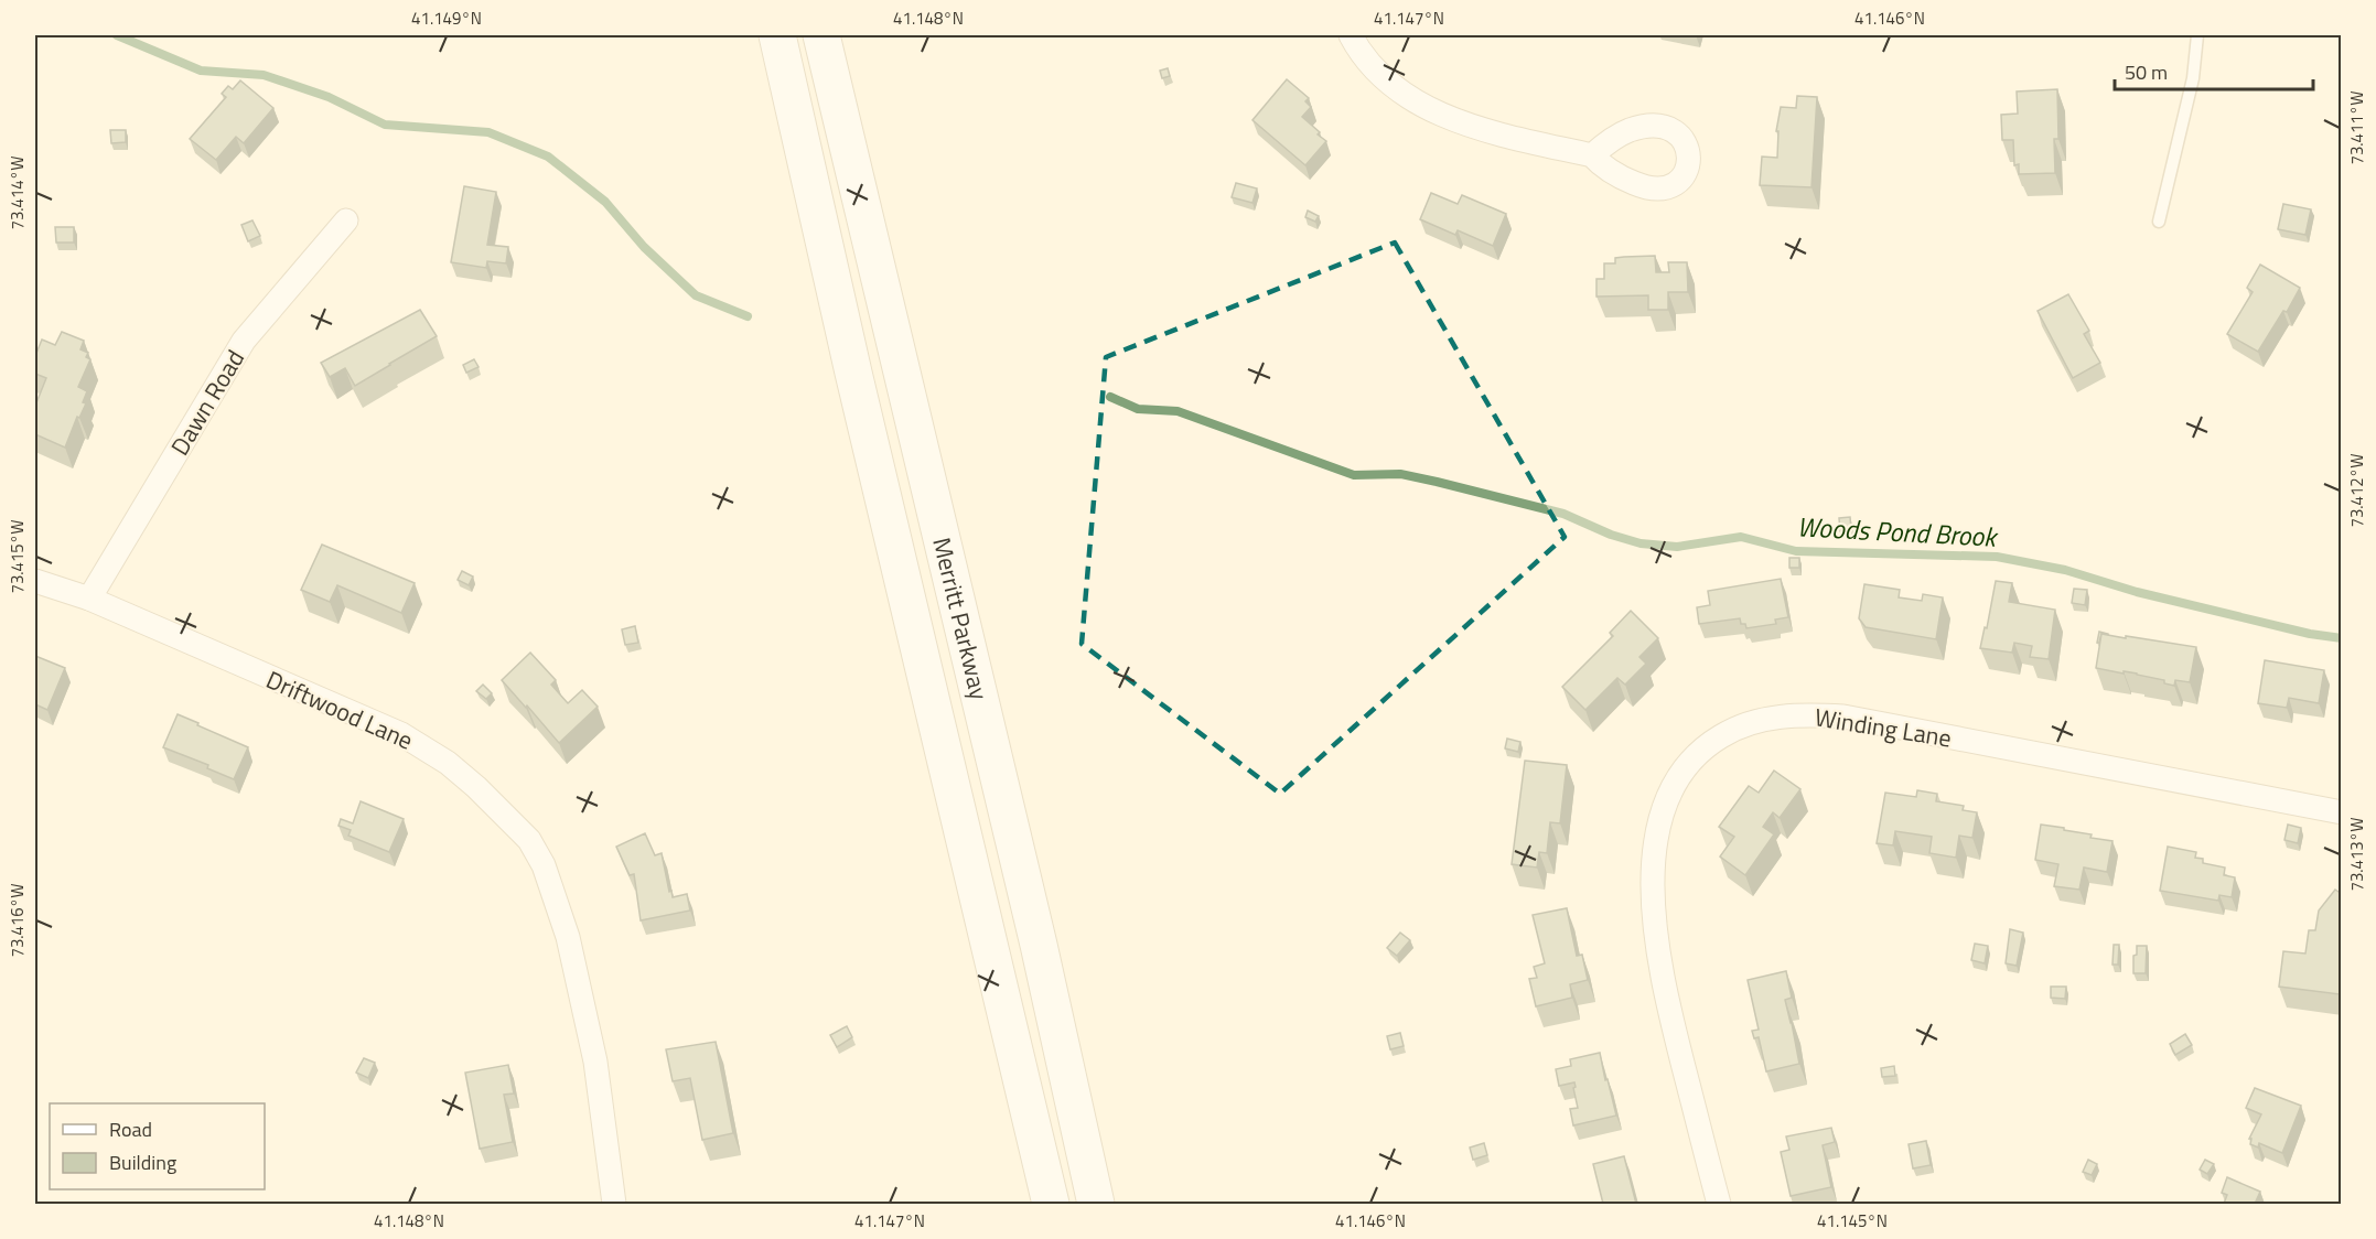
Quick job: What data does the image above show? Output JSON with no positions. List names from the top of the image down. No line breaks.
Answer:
{"streets":{"highway":["Merritt Parkway"],"street":["Dawn Road","Driftwood Lane","Winding Lane"]},"crossings":[["Dawn Road","Driftwood Lane"]],"water":["Woods Pond Brook"],"legend":["Road","Building"],"scale_bar":"50 m","coordinates":["41.149°N","41.148°N","41.147°N","41.146°N","73.411°W","73.414°W","73.412°W","73.415°W","73.413°W","73.416°W","41.145°N"]}
